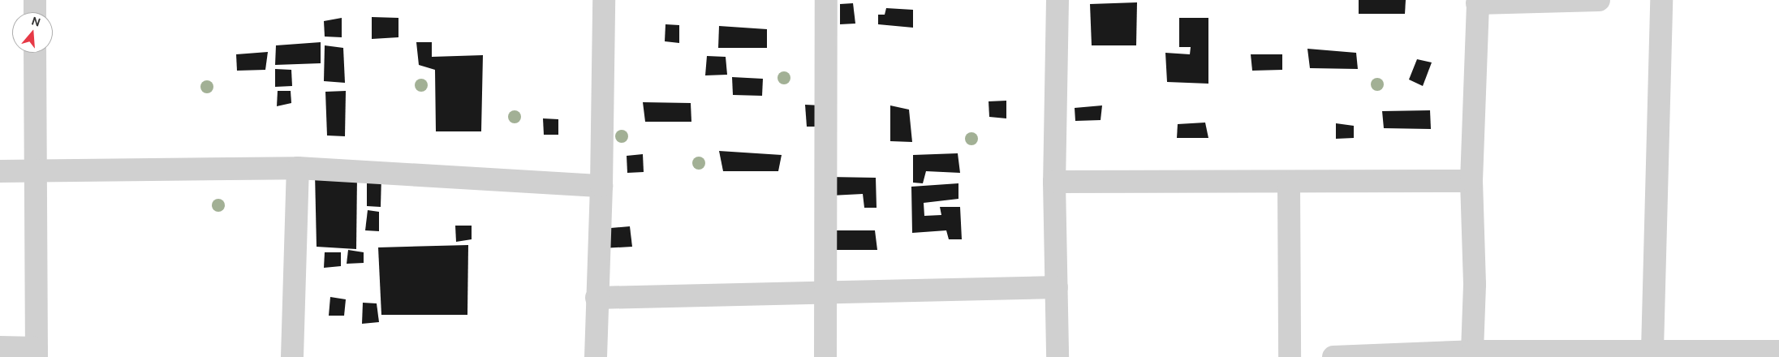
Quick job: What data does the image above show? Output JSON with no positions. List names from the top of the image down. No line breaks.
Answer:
{"north":"top"}
